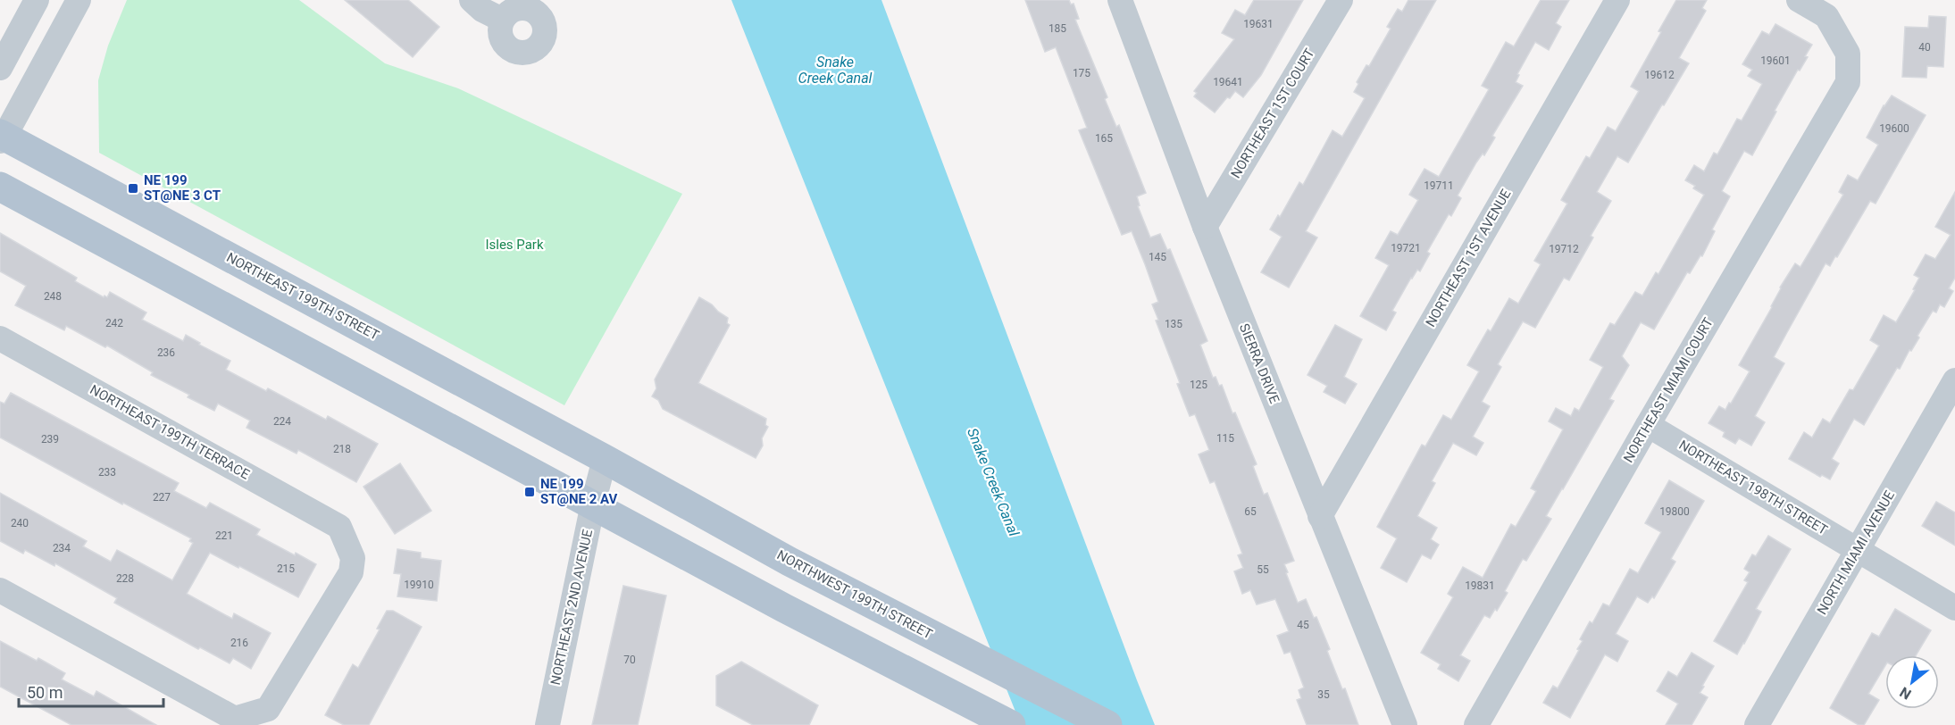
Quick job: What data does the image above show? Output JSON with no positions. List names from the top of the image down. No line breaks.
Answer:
{"streets":{"main road":["NORTHEAST 199TH STREET","NORTHWEST 199TH STREET"],"street":["NORTHEAST 1ST COURT","NORTHEAST 1ST AVENUE","SIERRA DRIVE","NORTHEAST MIAMI COURT","NORTHEAST 199TH TERRACE","NORTHEAST 198TH STREET","NORTH MIAMI AVENUE","NORTHEAST 2ND AVENUE"]},"crossings":[["NORTHEAST 1ST COURT","SIERRA DRIVE"],["NORTHEAST 1ST AVENUE","SIERRA DRIVE"],["NORTHEAST 199TH STREET","NORTHWEST 199TH STREET"],["NORTHEAST 199TH STREET","NORTHEAST 2ND AVENUE"],["NORTHEAST MIAMI COURT","NORTHEAST 198TH STREET"],["NORTHEAST 198TH STREET","NORTH MIAMI AVENUE"],["NORTHWEST 199TH STREET","NORTHEAST 2ND AVENUE"]],"water":["Snake Creek Canal"],"parks":["Isles Park"],"places":{"transit":["NE 199 ST@NE 3 CT","NE 199 ST@NE 2 AV"]},"house_numbers":["19631","185","40","19601","175","19612","19641","19600","165","19711","19721","19712","145","248","242","135","236","125","224","115","239","218","233","227","65","19800","240","221","234","215","55","228","19910","19831","45","216","70","35"],"scale_bar":"50 m","north":"bottom left"}
